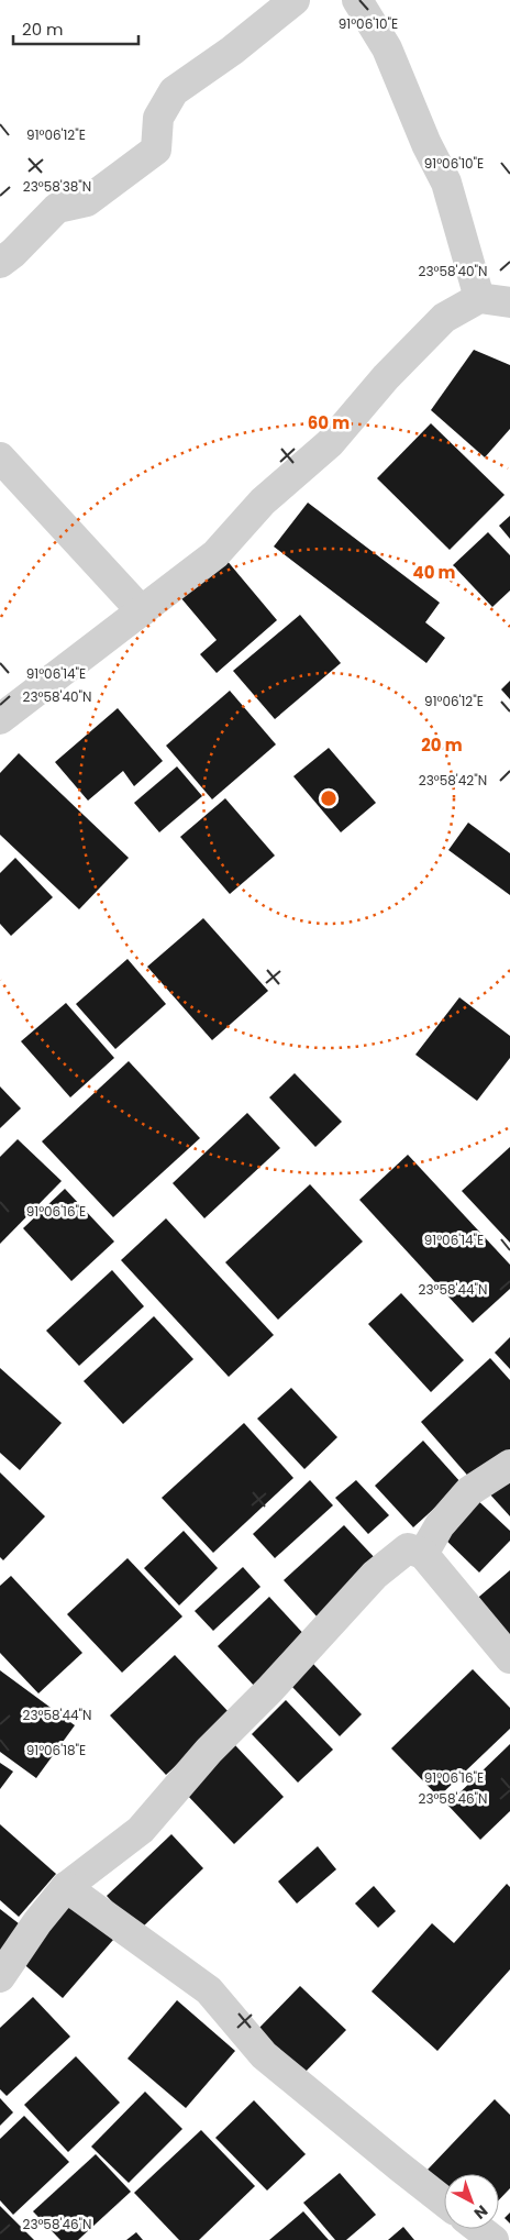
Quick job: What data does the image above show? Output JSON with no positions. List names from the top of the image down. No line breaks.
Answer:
{"scale_bar":"20 m","north":"bottom right","coordinates":["91°06'10\"E","91°06'12\"E","23°58'38\"N","23°58'40\"N","91°06'14\"E","23°58'42\"N","91°06'16\"E","23°58'44\"N","91°06'18\"E","23°58'46\"N"],"rings":["60 m","40 m","20 m"]}
